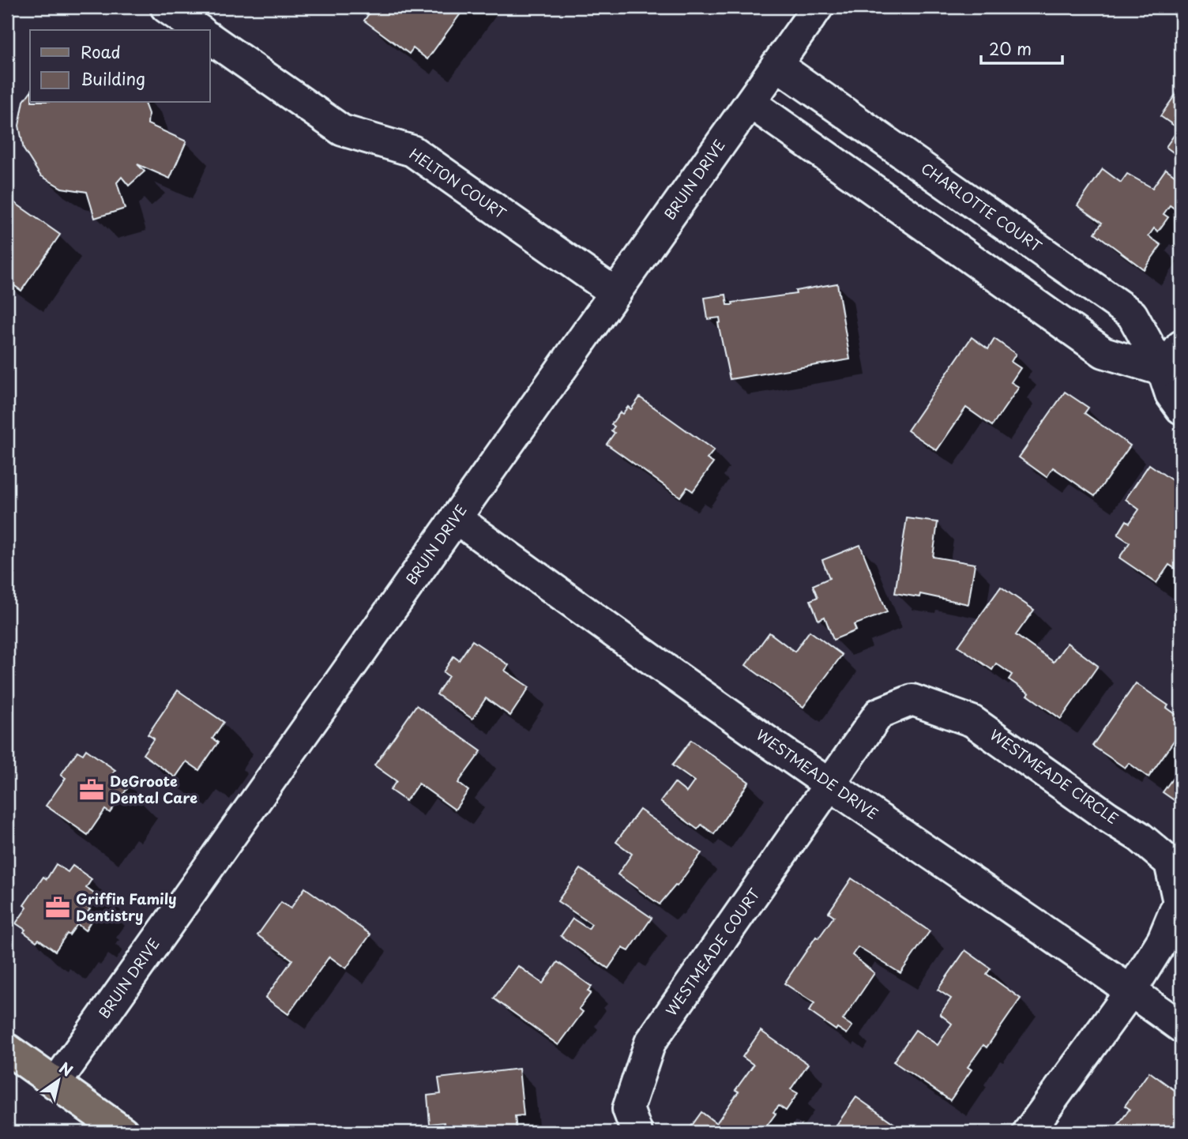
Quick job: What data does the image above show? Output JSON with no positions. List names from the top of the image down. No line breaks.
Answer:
{"streets":{"street":["BRUIN DRIVE","HELTON COURT","CHARLOTTE COURT","WESTMEADE DRIVE","WESTMEADE CIRCLE","WESTMEADE COURT"]},"crossings":[["BRUIN DRIVE","HELTON COURT"],["BRUIN DRIVE","CHARLOTTE COURT"],["BRUIN DRIVE","WESTMEADE DRIVE"],["WESTMEADE DRIVE","WESTMEADE CIRCLE"],["WESTMEADE DRIVE","WESTMEADE COURT"],["WESTMEADE CIRCLE","WESTMEADE COURT"]],"places":{"office":["DeGroote Dental Care","Griffin Family Dentistry"]},"legend":["Road","Building"],"scale_bar":"20 m","north":"top right"}
